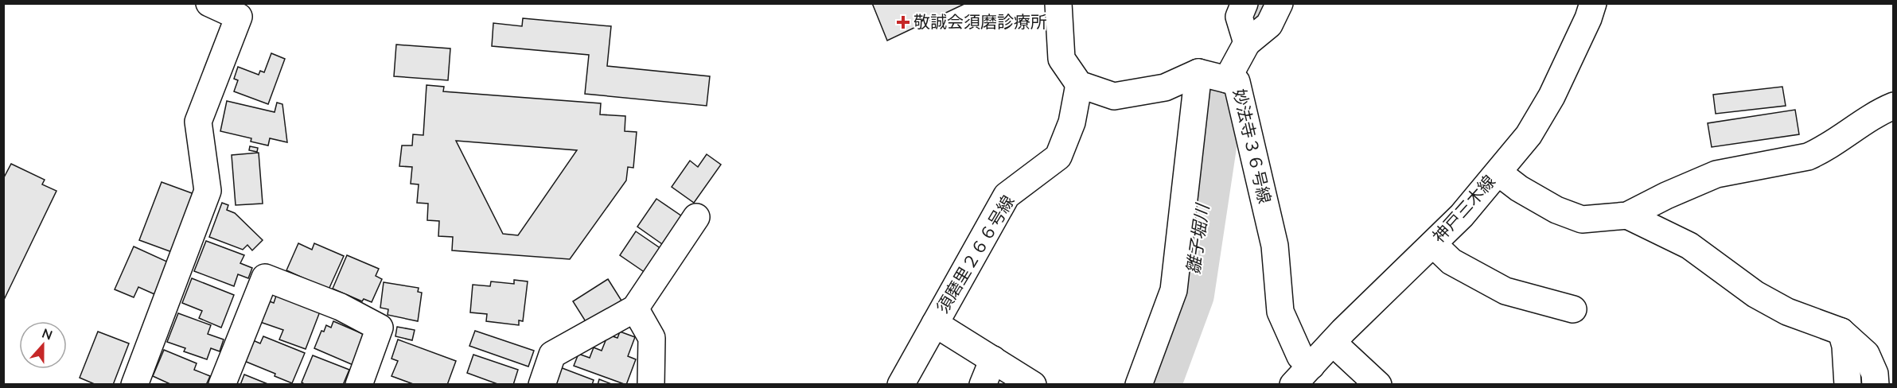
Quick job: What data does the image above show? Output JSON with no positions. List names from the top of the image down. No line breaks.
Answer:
{"streets":{"street":["妙法寺３６号線","神戸三木線","須磨里２６６号線"]},"crossings":[["妙法寺３６号線","神戸三木線"]],"water":["雛子堀川"],"places":{"health":["敬誠会須磨診療所"]},"north":"top"}
